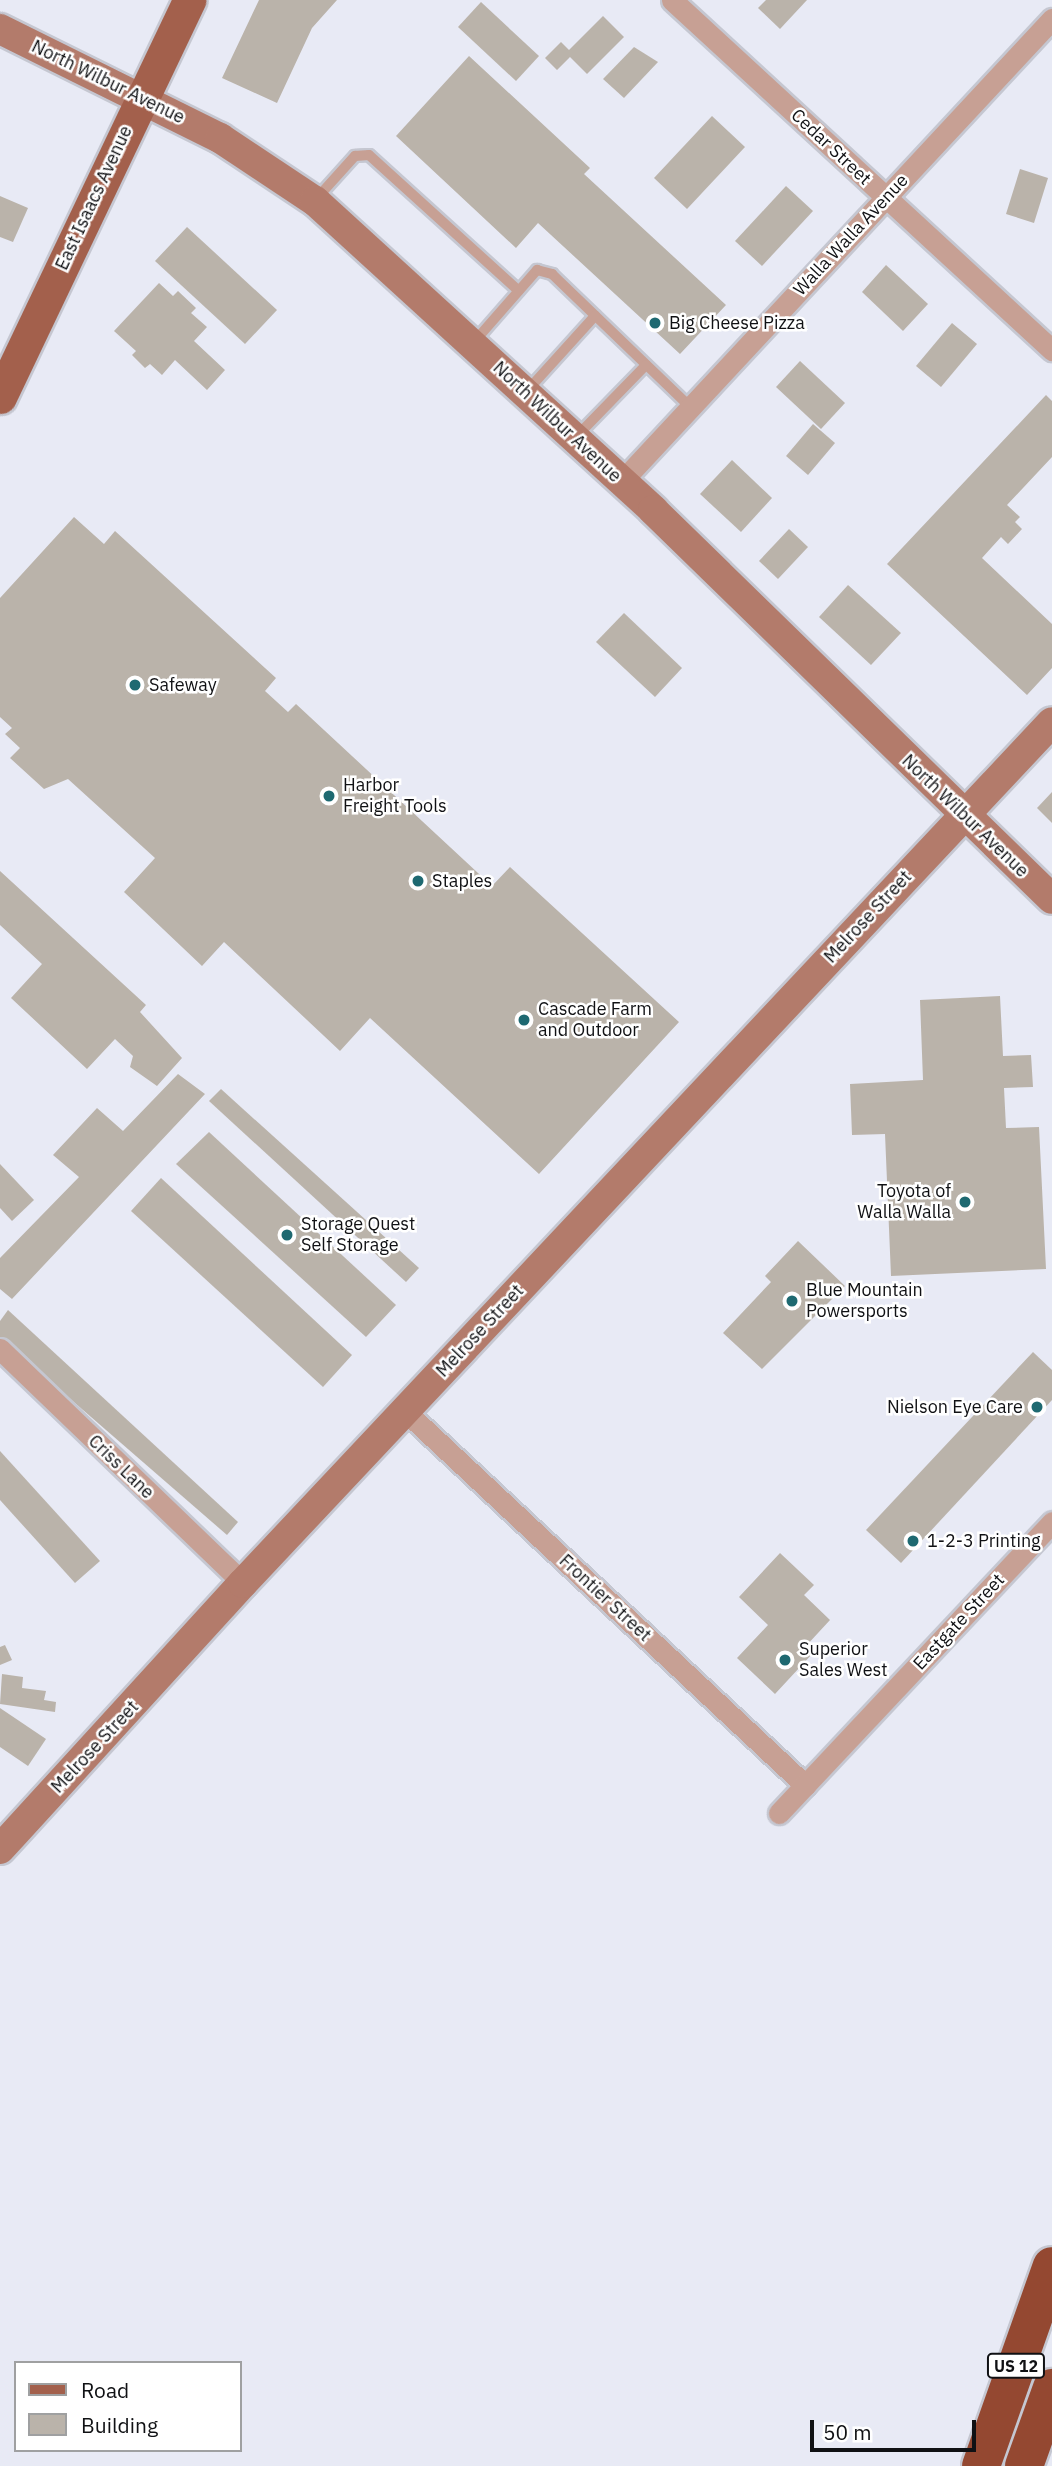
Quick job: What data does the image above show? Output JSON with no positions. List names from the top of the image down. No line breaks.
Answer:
{"streets":{"highway":["US 12"],"main road":["North Wilbur Avenue","East Isaacs Avenue","Melrose Street"],"street":["Cedar Street","Walla Walla Avenue","Criss Lane","Frontier Street","Eastgate Street"]},"crossings":[["North Wilbur Avenue","East Isaacs Avenue"],["North Wilbur Avenue","Walla Walla Avenue"],["North Wilbur Avenue","Melrose Street"],["Cedar Street","Walla Walla Avenue"],["Melrose Street","Criss Lane"],["Melrose Street","Frontier Street"],["Frontier Street","Eastgate Street"]],"places":["Big Cheese Pizza","Safeway","Harbor Freight Tools","Staples","Cascade Farm and Outdoor","Toyota of Walla Walla","Storage Quest Self Storage","Blue Mountain Powersports","Nielson Eye Care","1-2-3 Printing","Superior Sales West"],"legend":["Road","Building"],"scale_bar":"50 m"}
